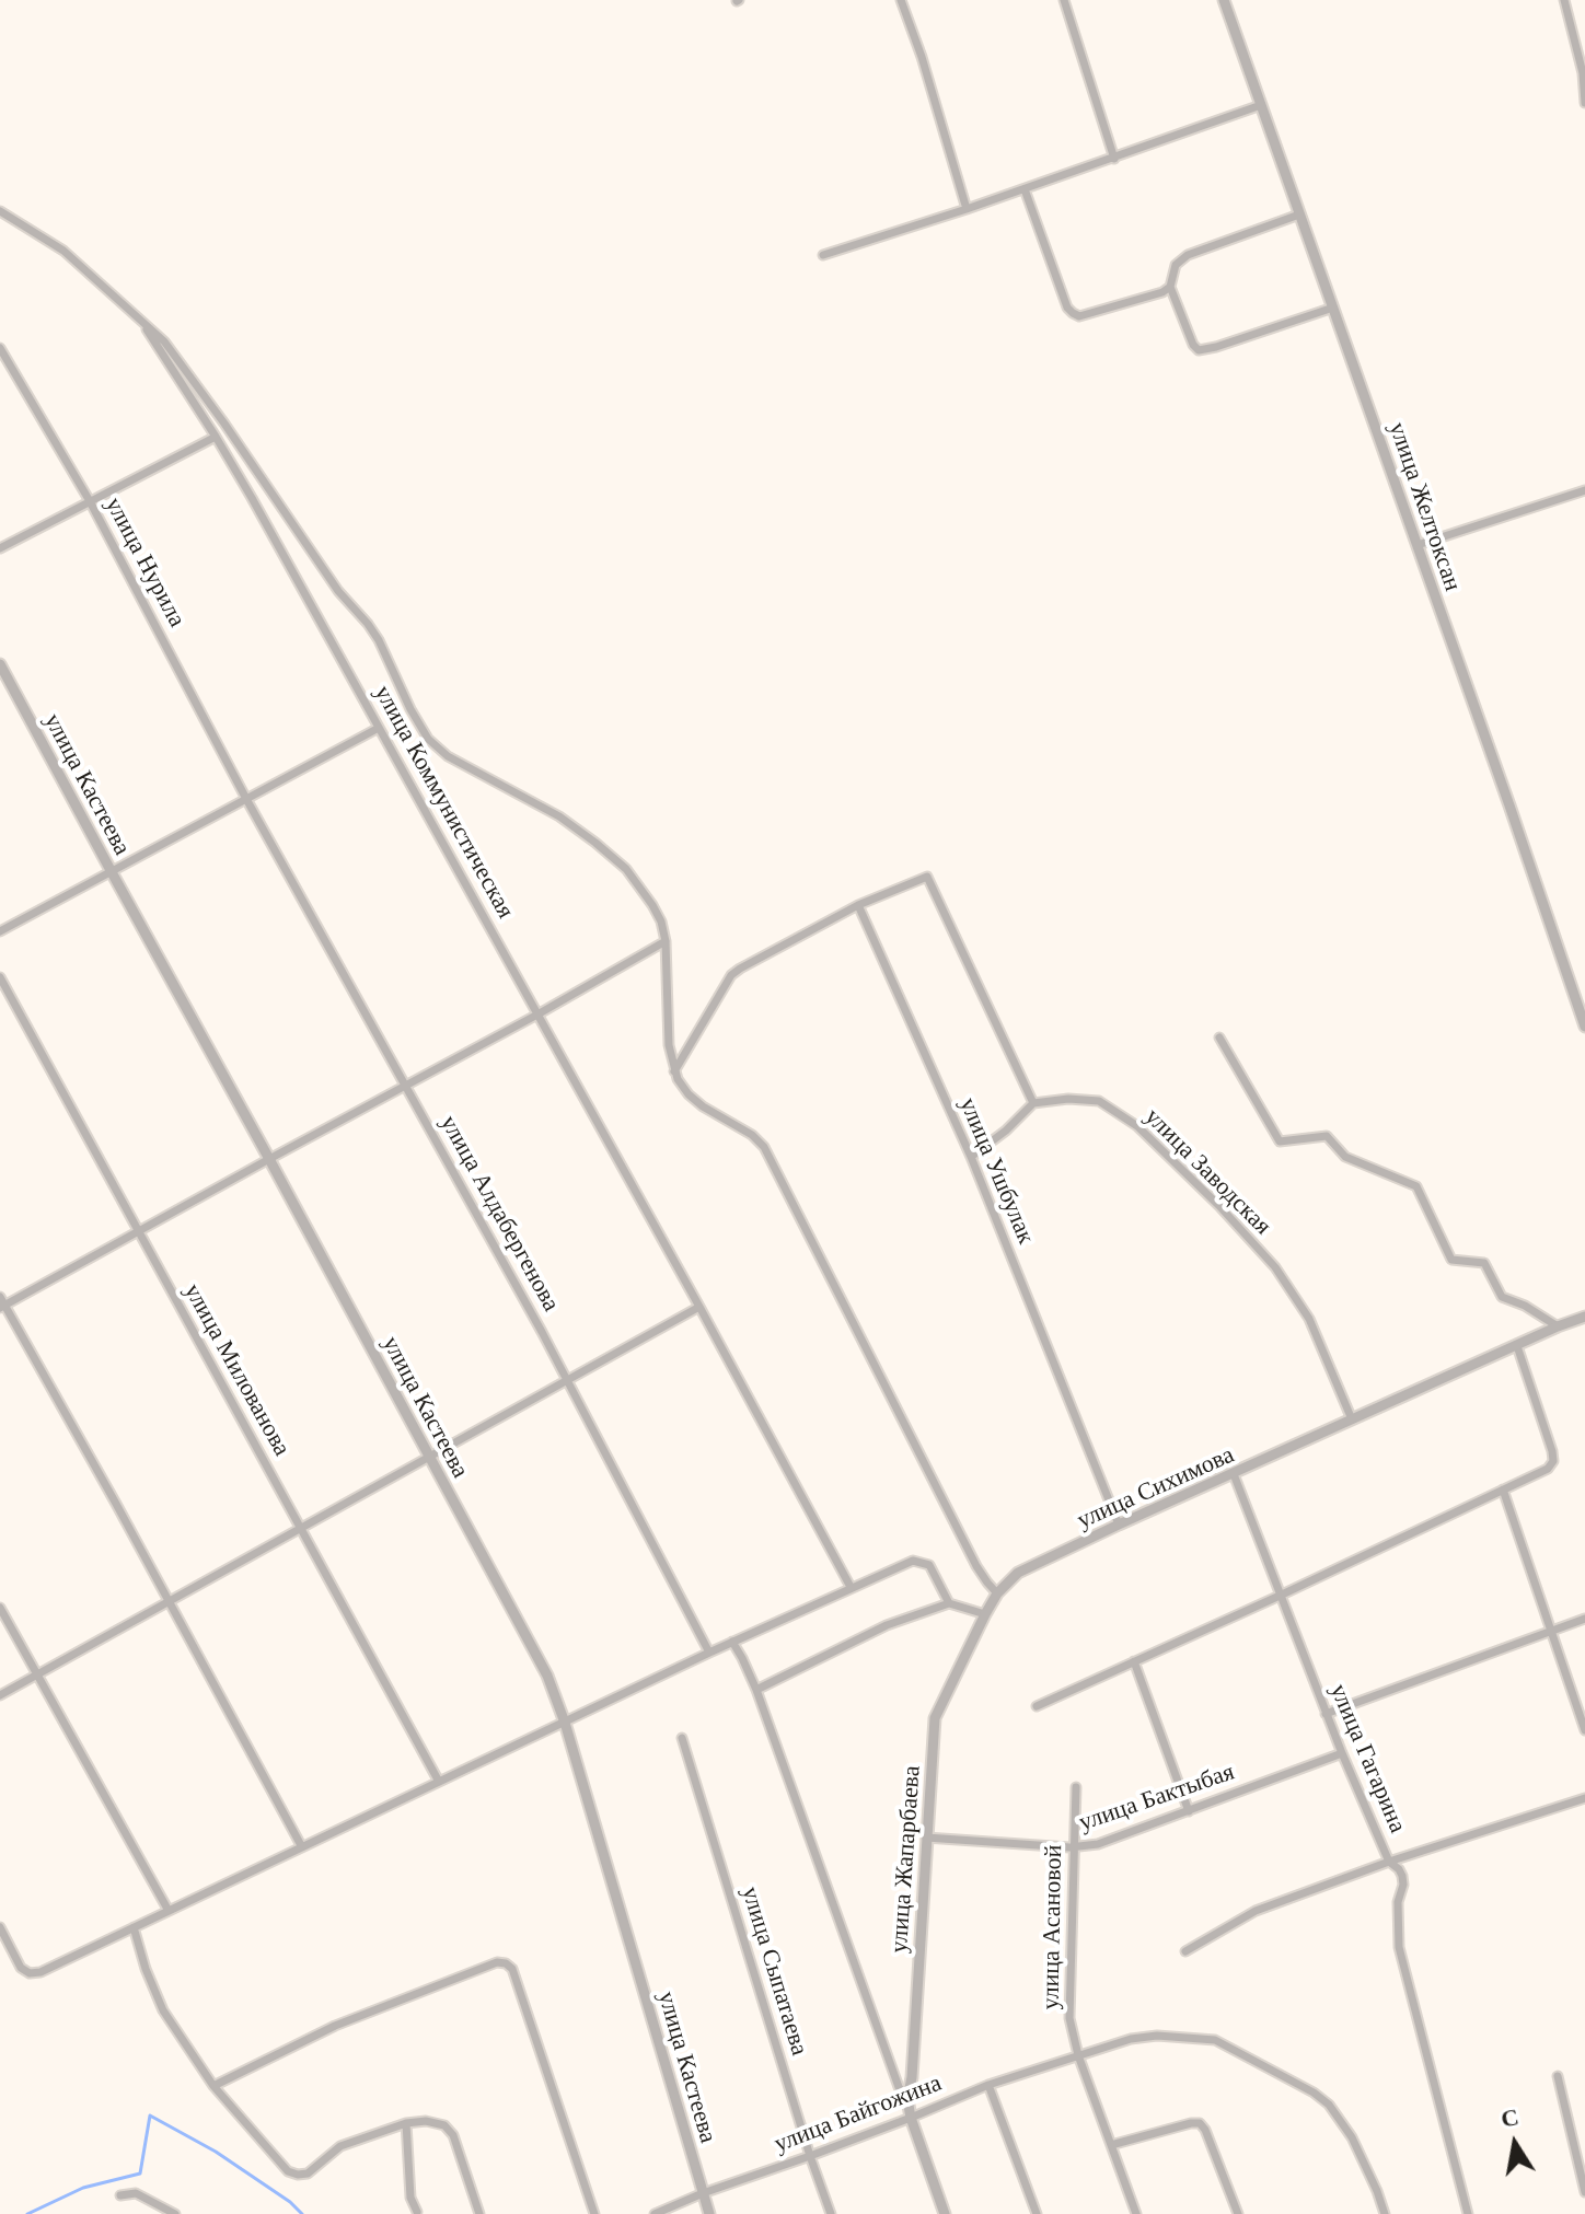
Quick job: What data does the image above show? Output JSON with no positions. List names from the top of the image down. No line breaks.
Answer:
{"streets":{"street":["улица Желтоксан","улица Нурила","улица Кастеева","улица Коммунистическая","улица Ушбулак","улица Заводская","улица Алдабергенова","улица Милованова","улица Сихимова","улица Гагарина","улица Бактыбая","улица Жапарбаева","улица Асановой","улица Сыпатаева","улица Байгожина"]},"crossings":[["улица Нурила","улица Алдабергенова"],["улица Кастеева","улица Байгожина"],["улица Ушбулак","улица Сихимова"],["улица Заводская","улица Сихимова"],["улица Сихимова","улица Гагарина"],["улица Сихимова","улица Жапарбаева"],["улица Гагарина","улица Бактыбая"],["улица Бактыбая","улица Жапарбаева"],["улица Бактыбая","улица Асановой"],["улица Жапарбаева","улица Байгожина"],["улица Асановой","улица Байгожина"],["улица Сыпатаева","улица Байгожина"]],"north":"top"}
